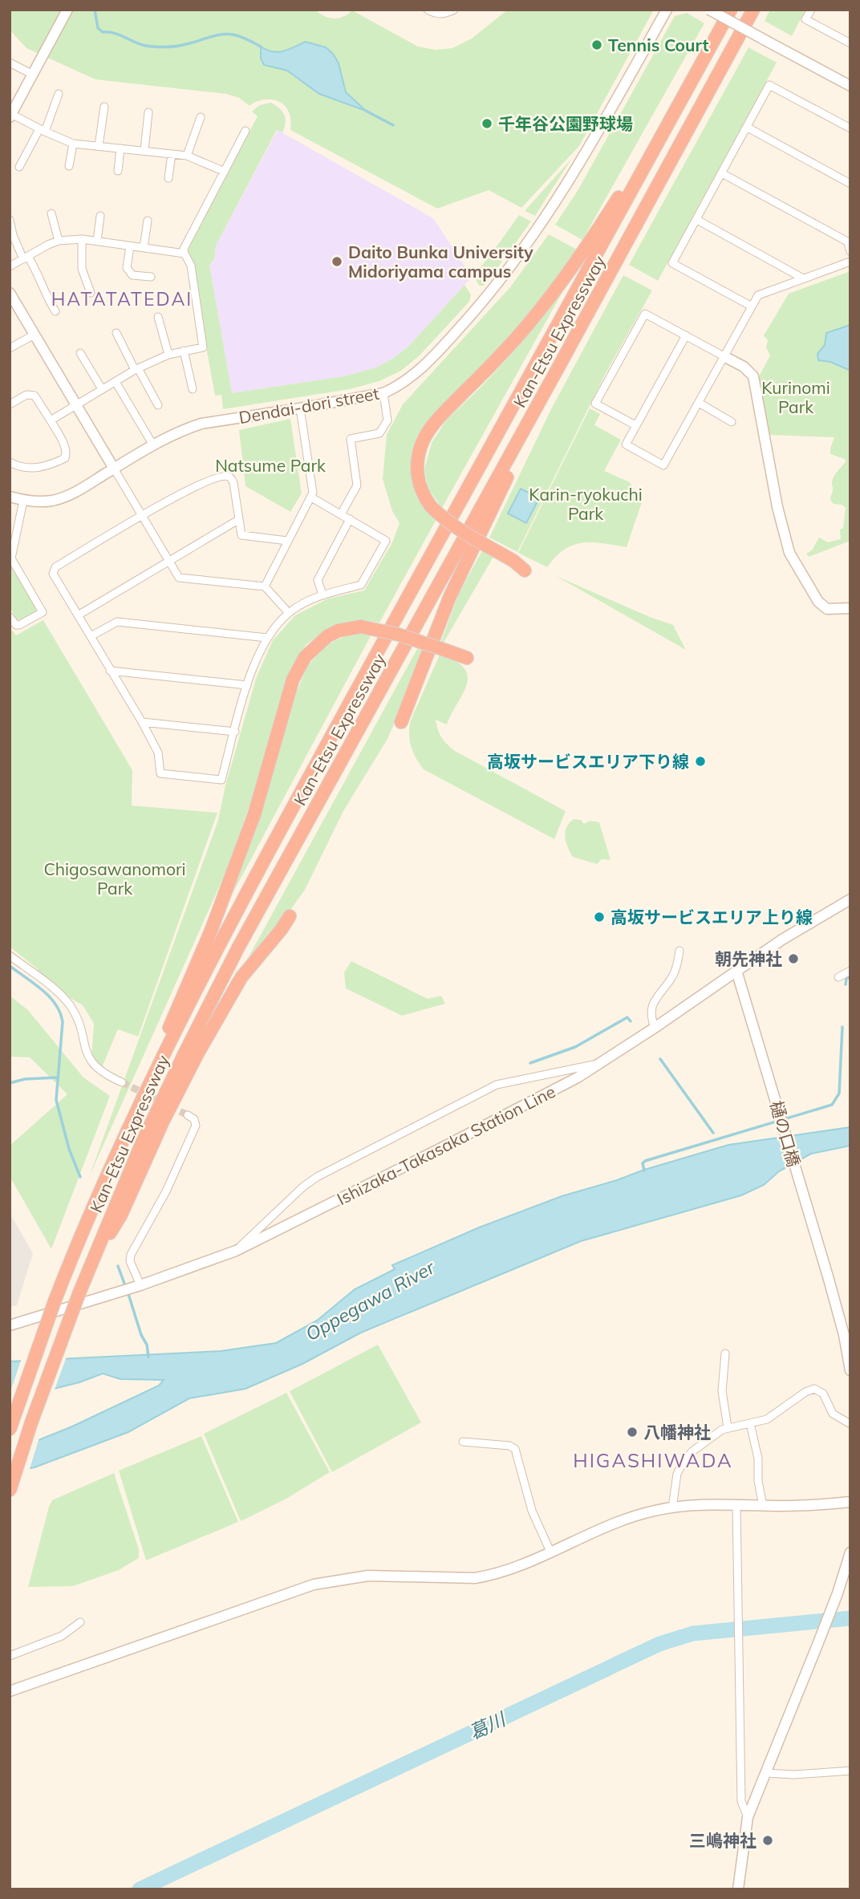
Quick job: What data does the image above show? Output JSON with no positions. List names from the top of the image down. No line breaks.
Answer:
{"streets":{"highway":["Kan-Etsu Expressway"],"street":["Dendai-dori street","樋の口橋","Ishizaka-Takasaka Station Line"]},"crossings":[["樋の口橋","Ishizaka-Takasaka Station Line"]],"districts":["HATATATEDAI","HIGASHIWADA"],"water":["Oppegawa River","葛川"],"parks":["Kurinomi Park","Natsume Park","Karin-ryokuchi Park","Chigosawanomori Park"],"places":["Tennis Court","千年谷公園野球場","Daito Bunka University Midoriyama campus","高坂サービスエリア下り線","高坂サービスエリア上り線","朝先神社","八幡神社","三嶋神社"]}
